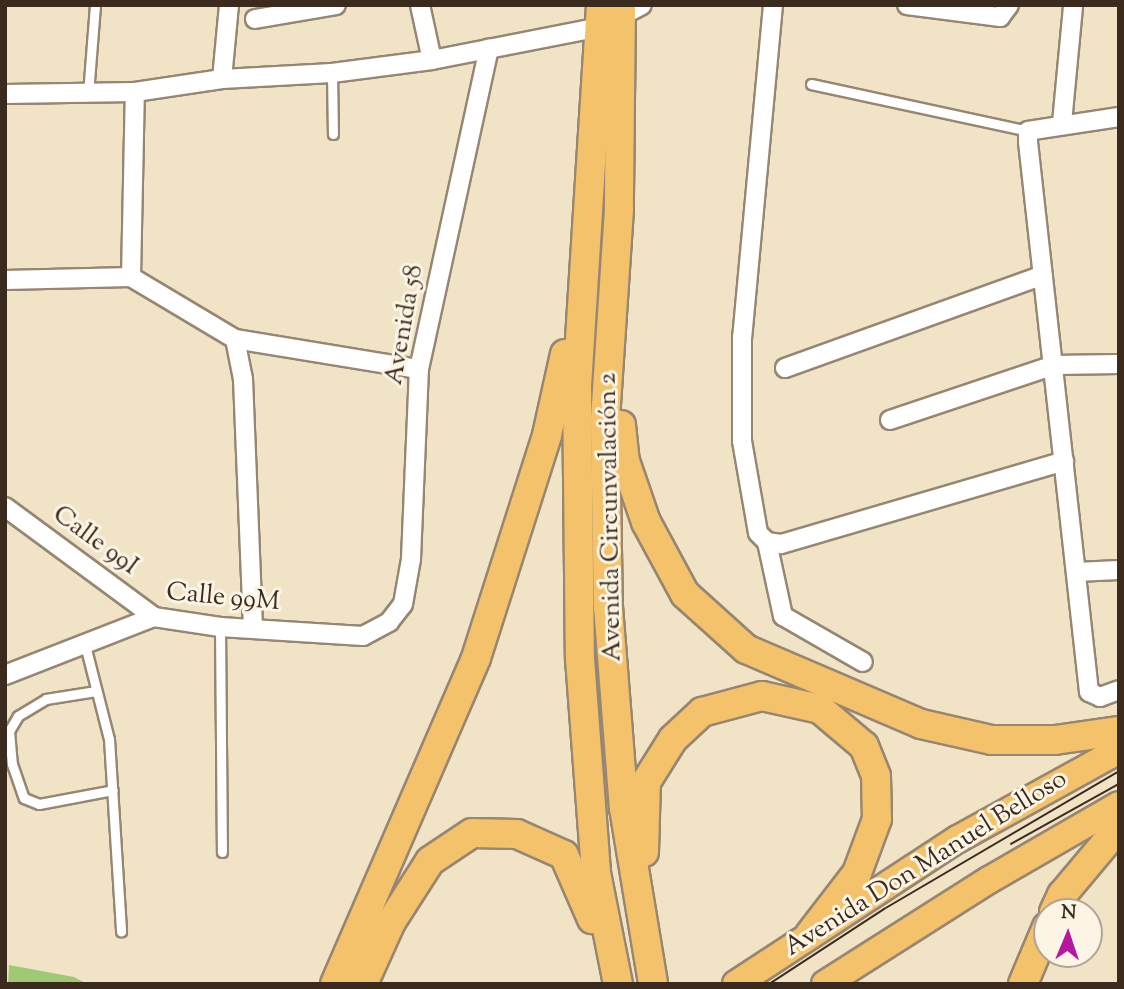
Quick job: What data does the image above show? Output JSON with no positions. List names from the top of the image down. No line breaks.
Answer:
{"streets":{"highway":["Avenida Circunvalación 2"],"main road":["Avenida Don Manuel Belloso"],"street":["Avenida 58","Calle 99I","Calle 99M"]},"crossings":[["Avenida 58","Calle 99M"],["Calle 99I","Calle 99M"]],"north":"top"}
